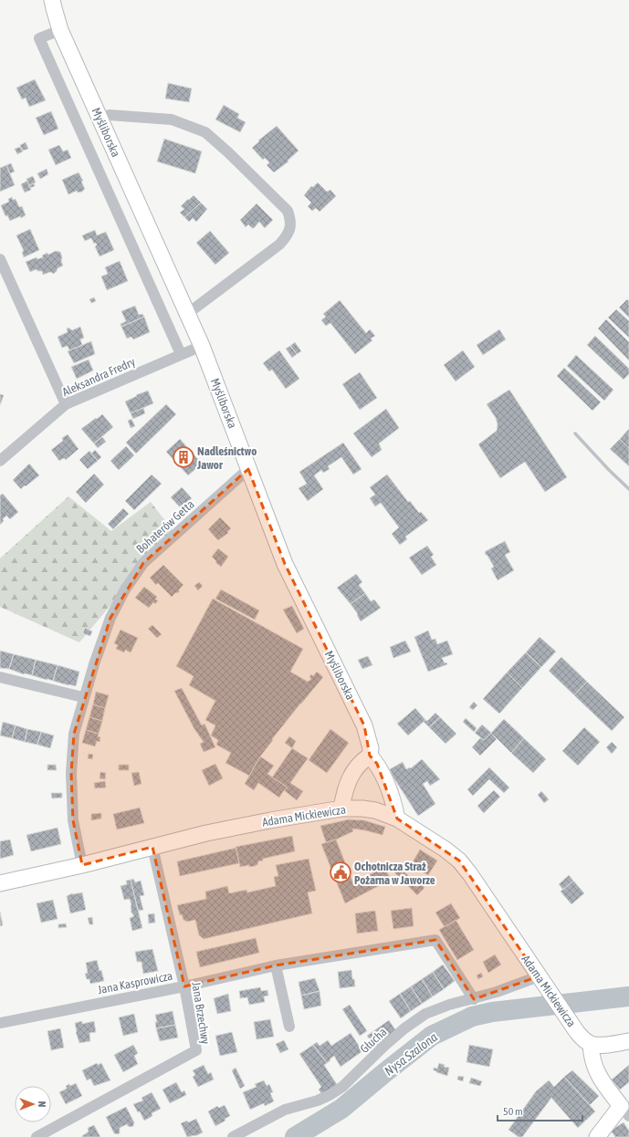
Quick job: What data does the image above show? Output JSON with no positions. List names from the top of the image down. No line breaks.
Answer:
{"streets":{"street":["Myśliborska","Aleksandra Fredry","Bohaterów Getta","Adama Mickiewicza","Jana Kasprowicza","Jana Brzechwy","Głucha"]},"crossings":[["Myśliborska","Aleksandra Fredry"],["Myśliborska","Bohaterów Getta"],["Bohaterów Getta","Adama Mickiewicza"],["Adama Mickiewicza","Jana Brzechwy"],["Adama Mickiewicza","Głucha"],["Jana Kasprowicza","Jana Brzechwy"],["Jana Kasprowicza","Głucha"]],"water":["Nysa Szalona"],"places":{"building":["Nadleśnictwo Jawor"],"public building":["Ochotnicza Straż Pożarna w Jaworze"]},"scale_bar":"50 m","north":"right"}
